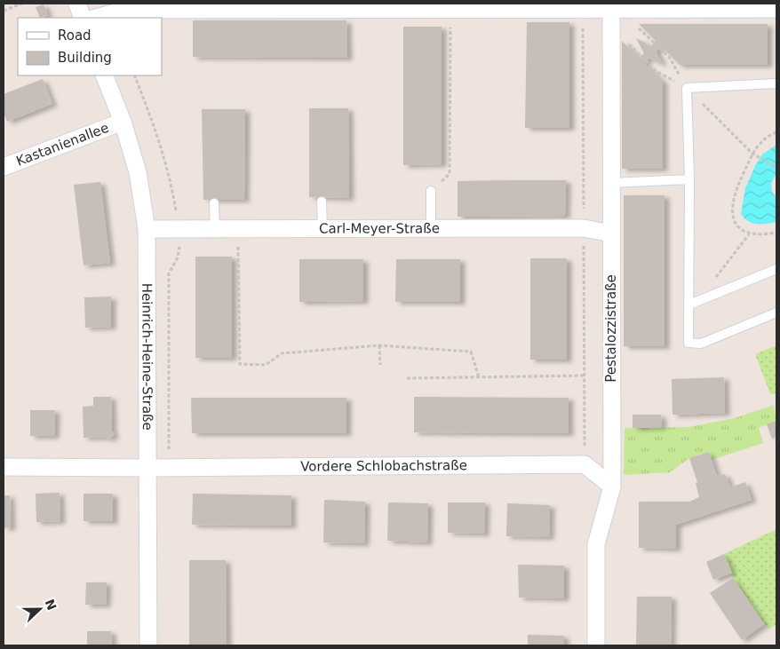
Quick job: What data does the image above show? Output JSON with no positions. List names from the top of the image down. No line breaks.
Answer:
{"streets":{"street":["Kastanienallee","Carl-Meyer-Straße","Pestalozzistraße","Heinrich-Heine-Straße","Vordere Schlobachstraße"]},"crossings":[["Kastanienallee","Heinrich-Heine-Straße"],["Carl-Meyer-Straße","Pestalozzistraße"],["Carl-Meyer-Straße","Heinrich-Heine-Straße"],["Heinrich-Heine-Straße","Vordere Schlobachstraße"]],"legend":["Road","Building"],"north":"right"}
